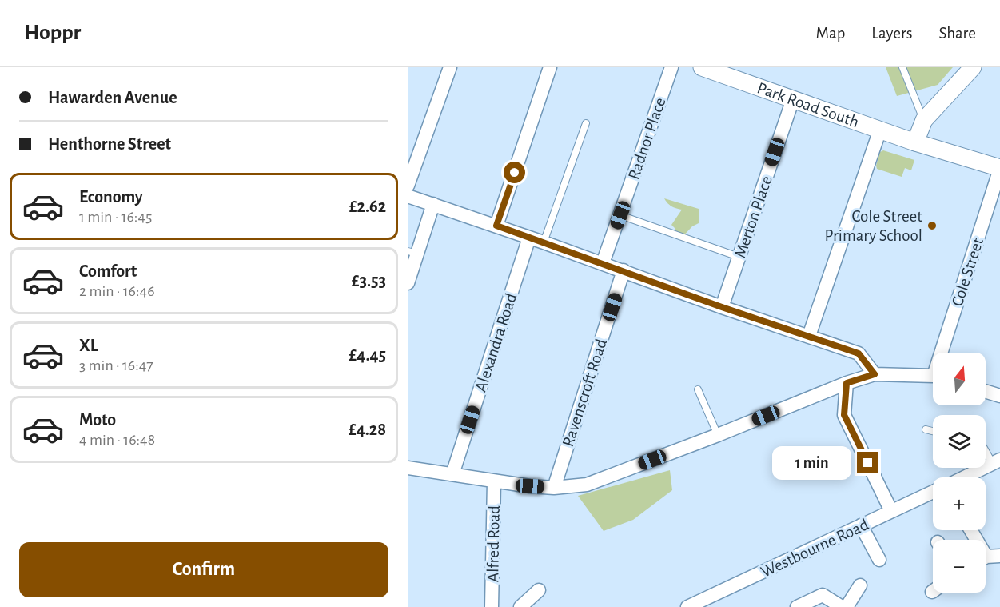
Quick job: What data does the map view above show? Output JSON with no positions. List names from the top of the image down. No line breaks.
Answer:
{"streets":{"street":["Park Road South","Radnor Place","Merton Place","Cole Street","Alexandra Road","Ravenscroft Road","Alfred Road","Westbourne Road"]},"crossings":[["Park Road South","Merton Place"],["Park Road South","Cole Street"]],"places":["Cole Street Primary School"],"north":"top","page":{"header":"Hoppr","nav":["Map","Layers","Share"],"banner":["Hawarden Avenue","Henthorne Street"],"list":[{"name":"Economy","note":"1 min · 16:45","value":"£2.62"},{"name":"Comfort","note":"2 min · 16:46","value":"£3.53"},{"name":"XL","note":"3 min · 16:47","value":"£4.45"},{"name":"Moto","note":"4 min · 16:48","value":"£4.28"}],"map_buttons":["+","−"],"bubble":"1 min","buttons":"Confirm"}}
